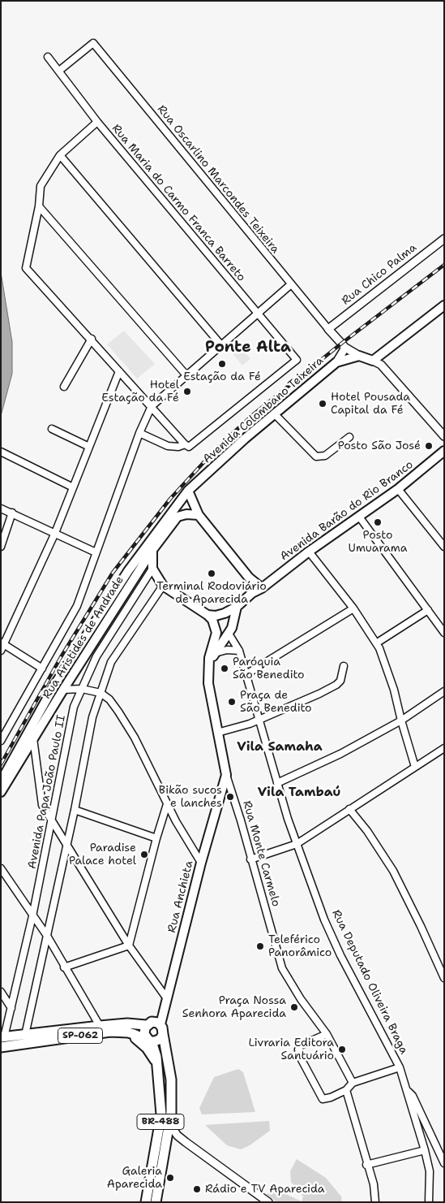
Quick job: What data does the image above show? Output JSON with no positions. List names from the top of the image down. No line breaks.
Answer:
{"streets":{"main road":["Avenida Colombano Teixeira","Avenida Barão do Rio Branco","Rua Aristides de Andrade","Rua Monte Carmelo","Rua Anchieta","SP-062","BR-488"],"street":["Rua Oscarlino Marcondes Teixeira","Rua Maria do Carmo Franca Barreto","Rua Chico Palma","Avenida Papa João Paulo II","Rua Deputado Oliveira Braga"]},"crossings":[["Rua Oscarlino Marcondes Teixeira","Rua Maria do Carmo Franca Barreto"],["Rua Oscarlino Marcondes Teixeira","Rua Chico Palma"],["Avenida Colombano Teixeira","Rua Aristides de Andrade"],["Rua Aristides de Andrade","Avenida Papa João Paulo II"],["Rua Aristides de Andrade","Rua Monte Carmelo"],["Avenida Papa João Paulo II","Rua Monte Carmelo"],["Avenida Papa João Paulo II","SP-062"],["Rua Monte Carmelo","Rua Anchieta"],["Rua Anchieta","SP-062"],["Rua Anchieta","BR-488"],["SP-062","BR-488"]],"districts":["Ponte Alta","Vila Samaha","Vila Tambaú"],"places":["Estação da Fé","Hotel Estação da Fé","Hotel Pousada Capital da Fé","Posto São José","Posto Umuarama","Terminal Rodoviário de Aparecida","Paróquia São Benedito","Praça de São Benedito","Bikão sucos e lanches","Paradise Palace hotel","Teleférico Panorâmico","Praça Nossa Senhora Aparecida","Livraria Editora Santuário","Galeria Aparecida","Rádio e TV Aparecida"]}
